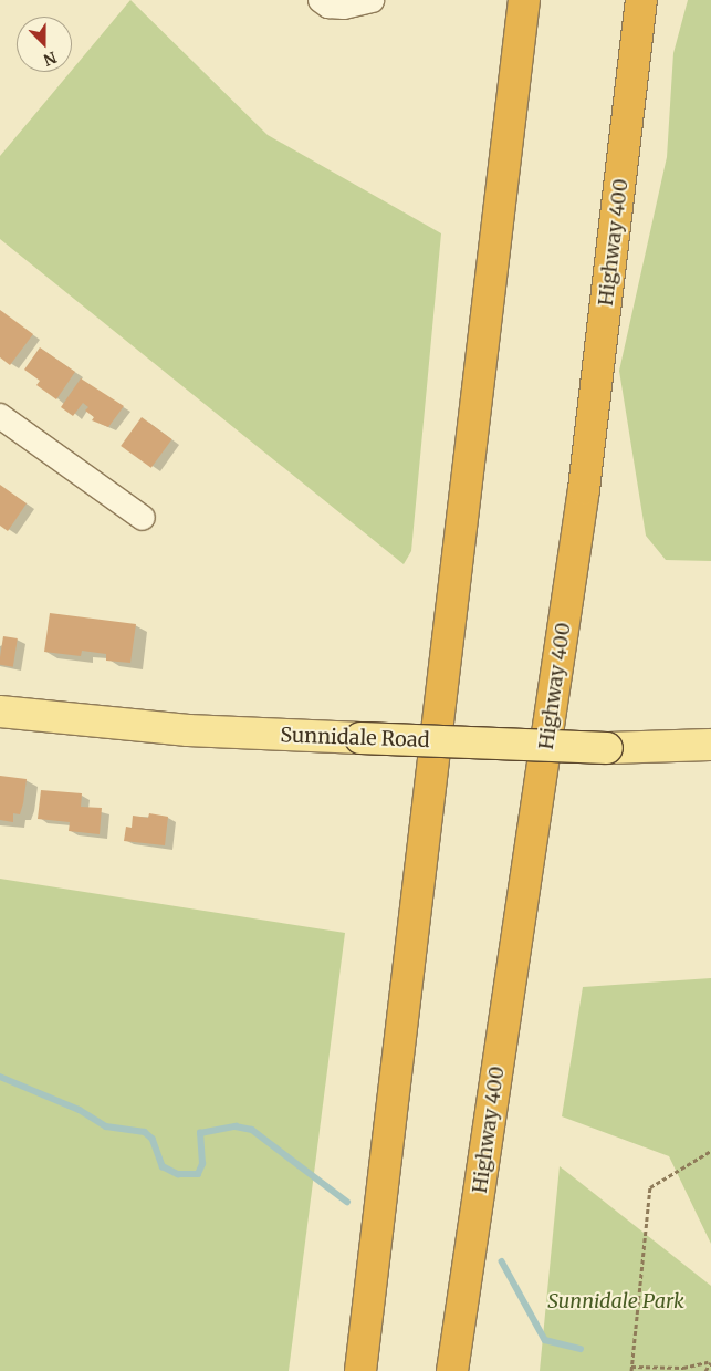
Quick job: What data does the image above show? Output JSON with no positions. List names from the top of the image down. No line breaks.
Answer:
{"streets":{"highway":["Highway 400"],"main road":["Sunnidale Road"]},"parks":["Sunnidale Park"],"north":"bottom"}
